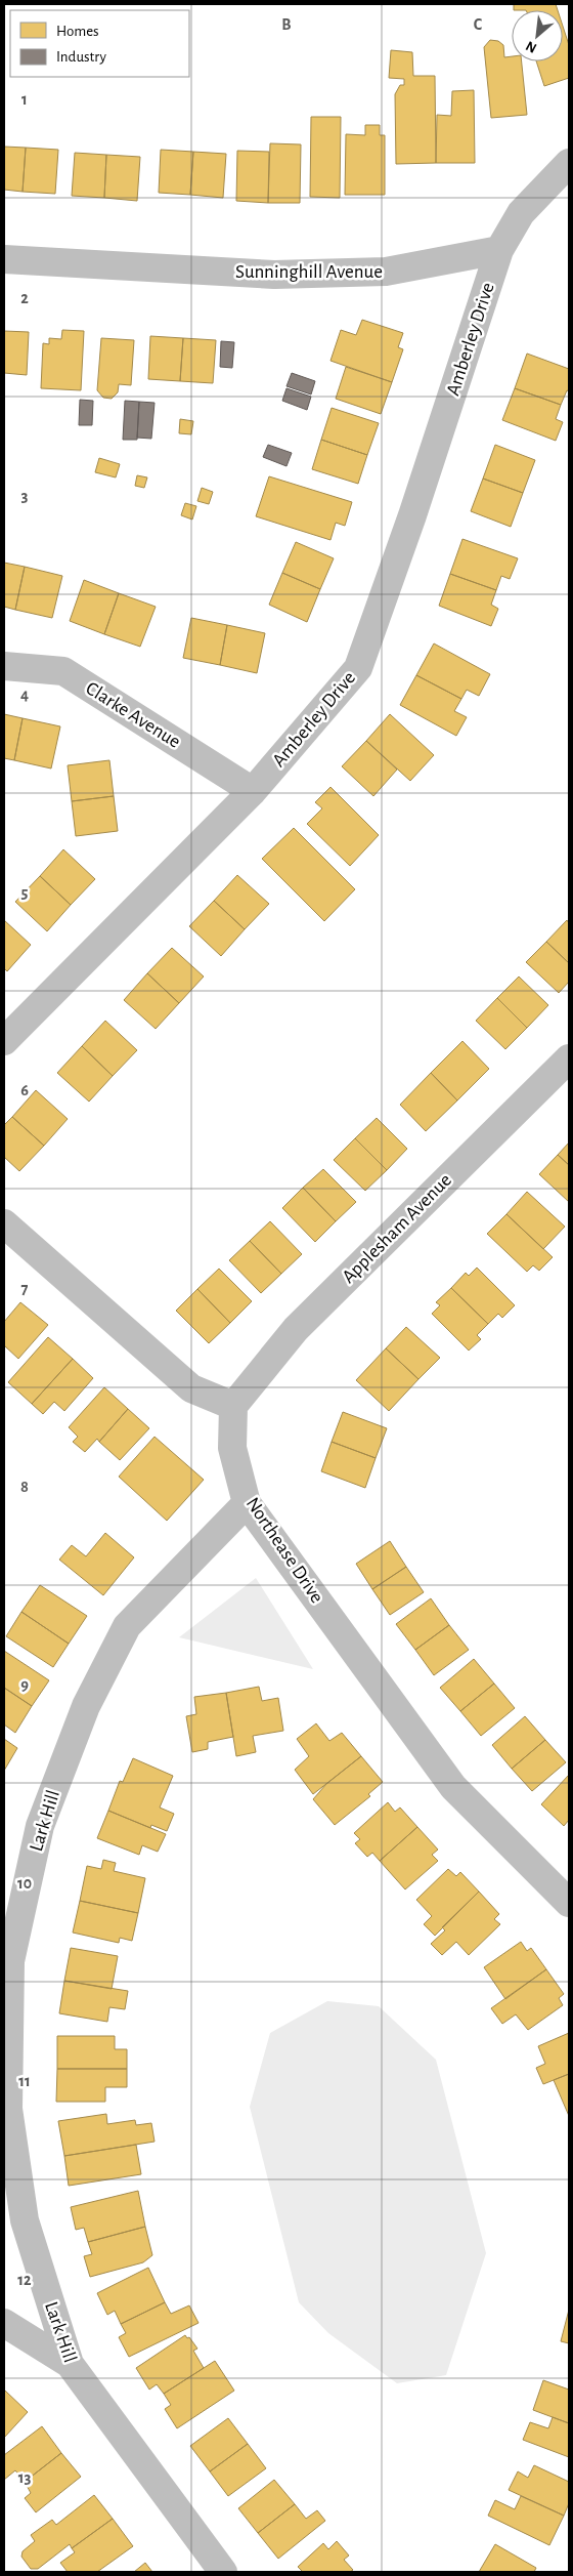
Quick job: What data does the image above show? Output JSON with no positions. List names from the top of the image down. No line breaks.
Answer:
{"streets":{"street":["Sunninghill Avenue","Amberley Drive","Clarke Avenue","Applesham Avenue","Northease Drive","Lark Hill"]},"crossings":[["Sunninghill Avenue","Amberley Drive"],["Amberley Drive","Clarke Avenue"],["Applesham Avenue","Northease Drive"],["Northease Drive","Lark Hill"]],"legend":["Homes","Industry"],"north":"bottom left","grid":{"columns":["B","C"],"rows":["1","2","3","4","5","6","7","8","9","10","11","12","13"]}}
